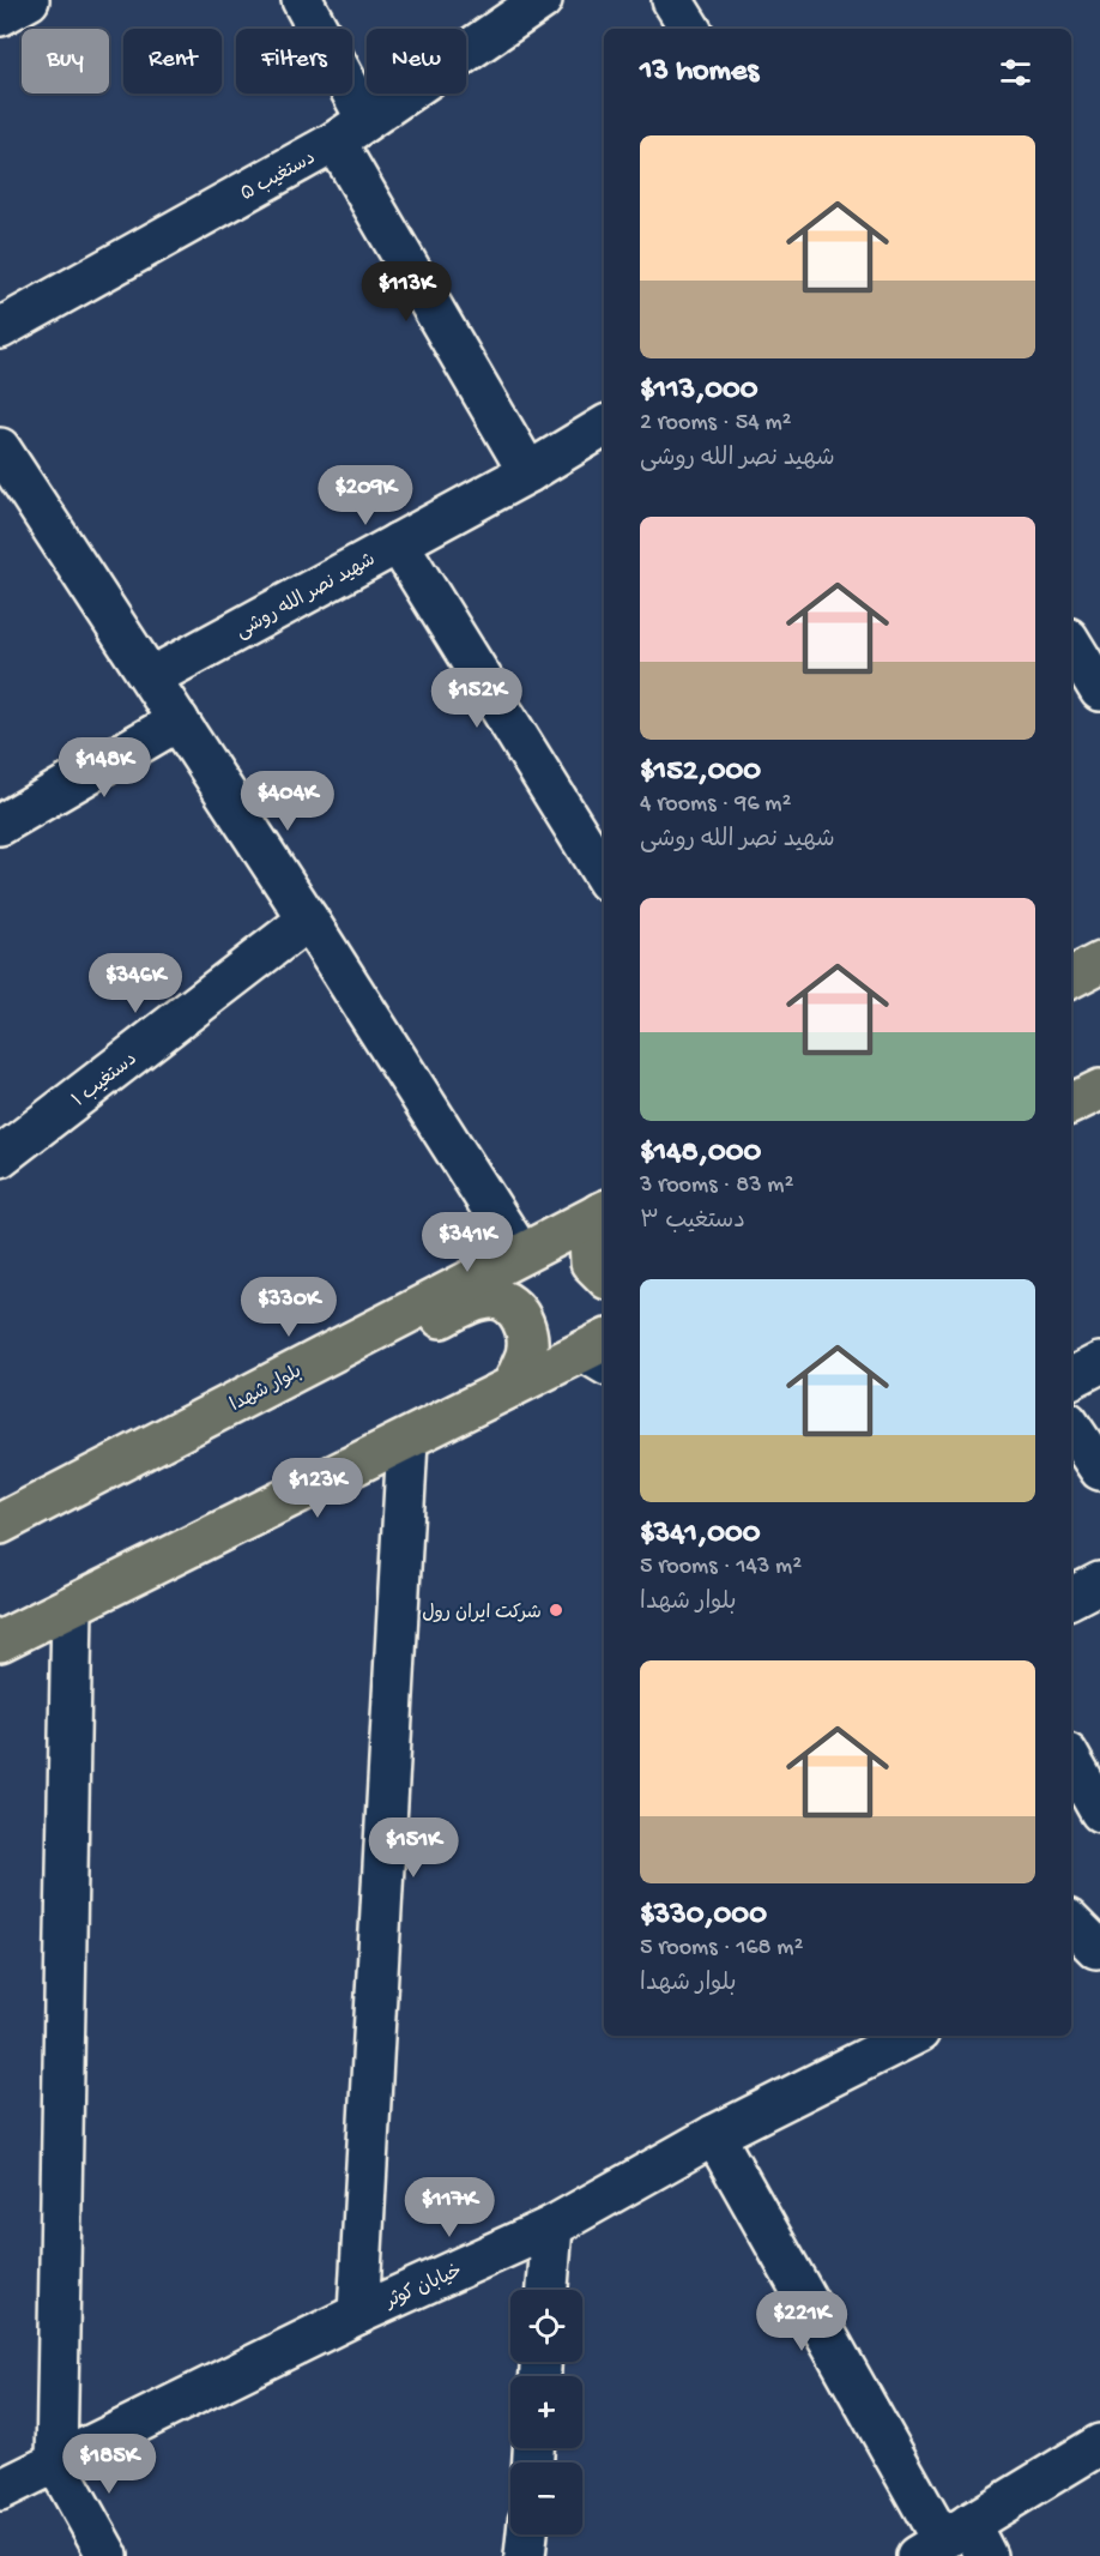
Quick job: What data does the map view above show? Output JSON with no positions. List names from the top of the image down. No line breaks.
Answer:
{"streets":{"main road":["بلوار شهدا"],"street":["دستغیب ۵","شهید نصر الله روشی","دستغیب ۱","خیابان کوثر"]},"places":["شرکت ایران رول"],"page":{"chip":["Buy","Rent","Filters","New"],"heading":"13 homes","list":[{"name":"$113,000","note":"2 rooms · 54 m² · شهید نصر الله روشی"},{"name":"$152,000","note":"4 rooms · 96 m² · شهید نصر الله روشی"},{"name":"$148,000","note":"3 rooms · 83 m² · دستغیب ۳"},{"name":"$341,000","note":"5 rooms · 143 m² · بلوار شهدا"},{"name":"$330,000","note":"5 rooms · 168 m² · بلوار شهدا"}],"price":["$113K","$209K","$152K","$148K","$404K","$346K","$341K","$330K","$123K","$151K","$117K","$221K","$185K"],"map_buttons":["+","−"]}}
